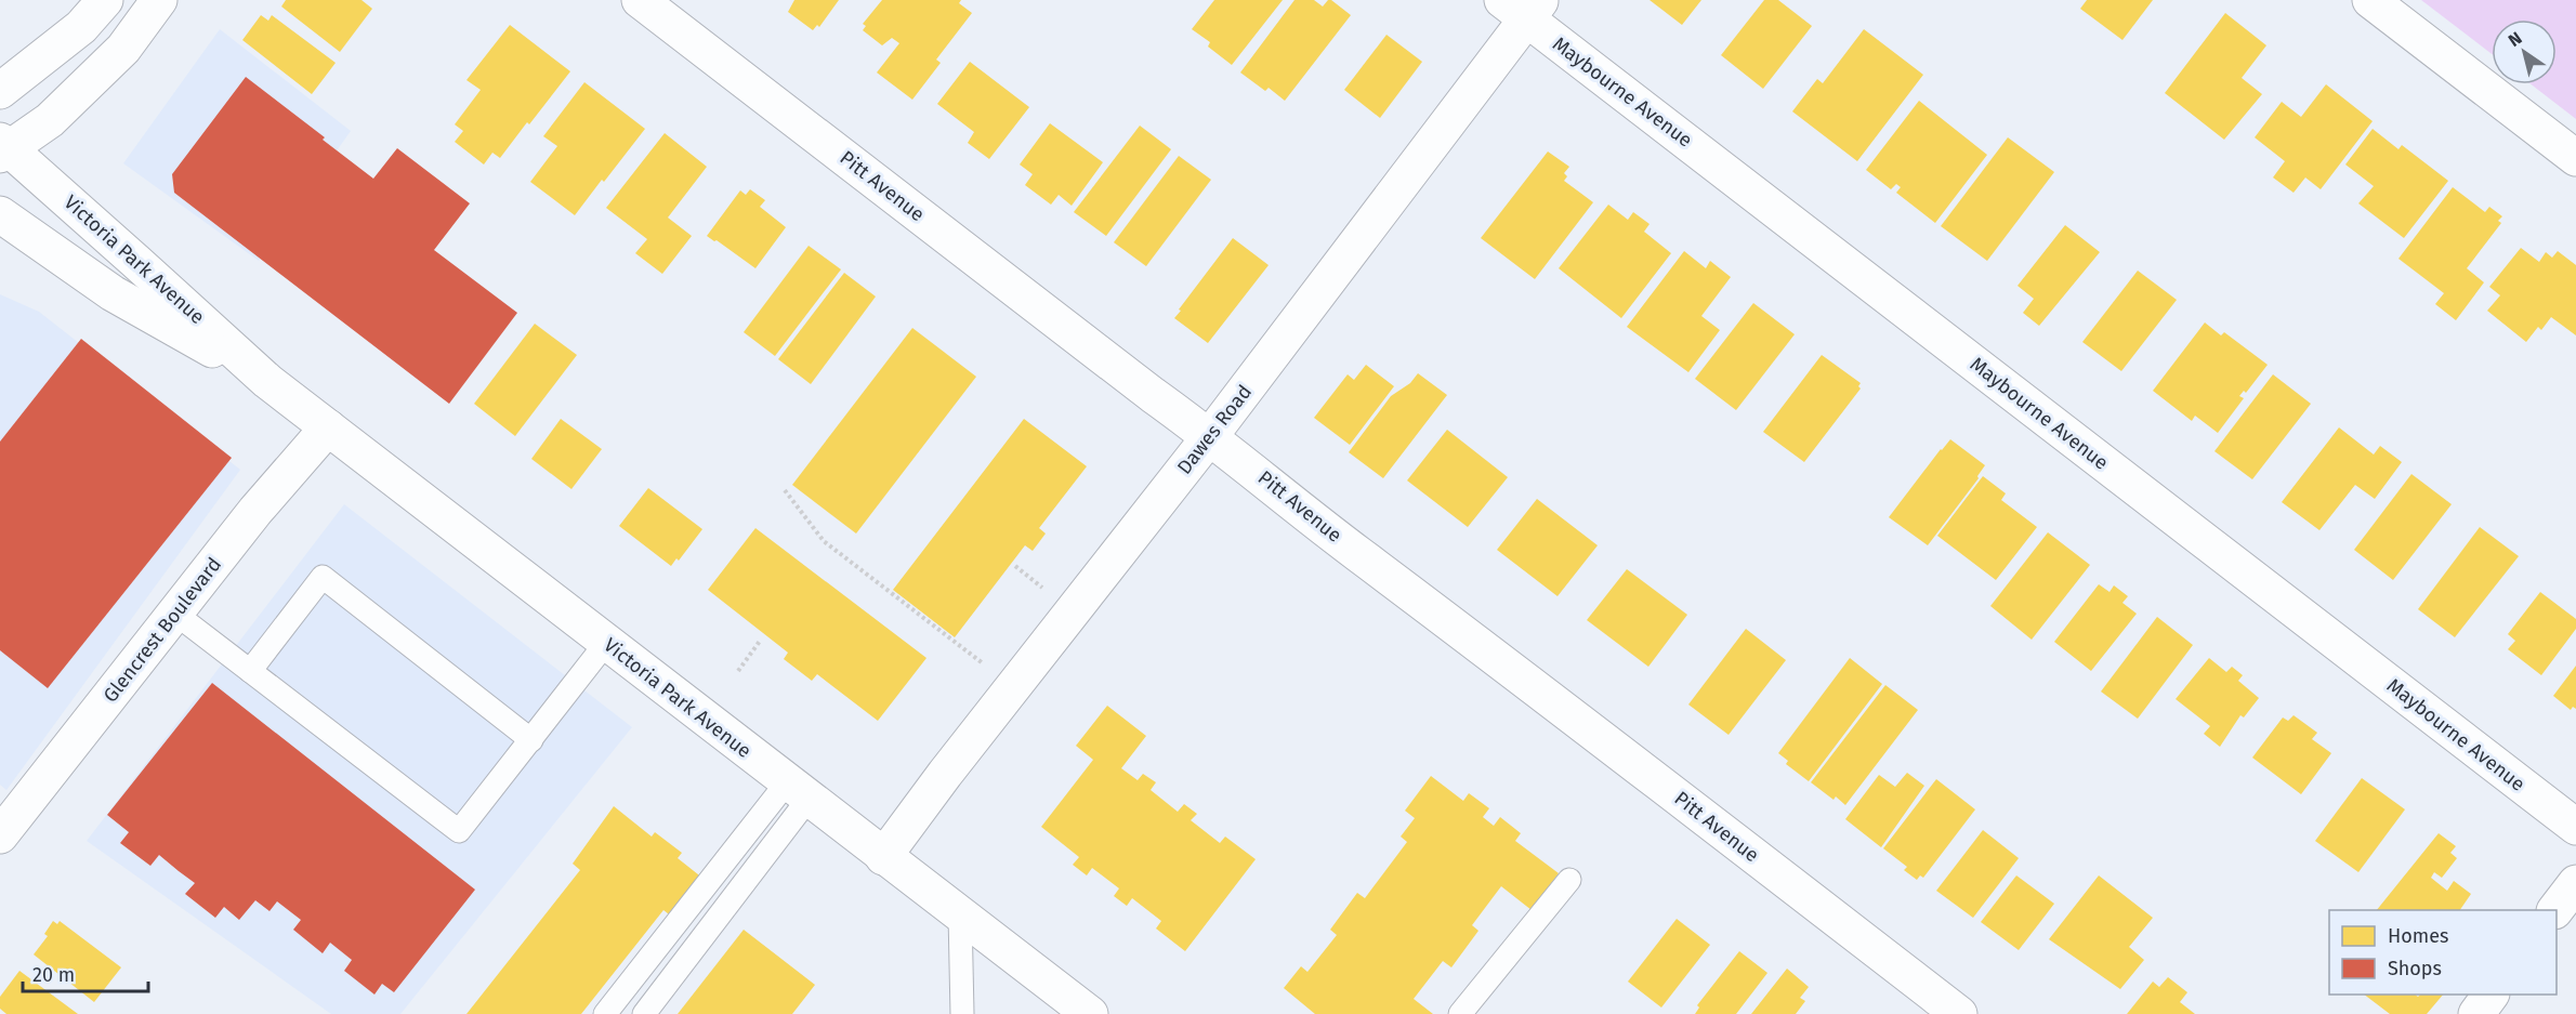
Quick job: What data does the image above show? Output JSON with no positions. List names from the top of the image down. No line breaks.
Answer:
{"streets":{"street":["Maybourne Avenue","Pitt Avenue","Victoria Park Avenue","Dawes Road","Glencrest Boulevard"]},"crossings":[["Maybourne Avenue","Dawes Road"],["Pitt Avenue","Dawes Road"],["Victoria Park Avenue","Dawes Road"],["Victoria Park Avenue","Glencrest Boulevard"]],"legend":["Homes","Shops"],"scale_bar":"20 m","north":"top left"}
